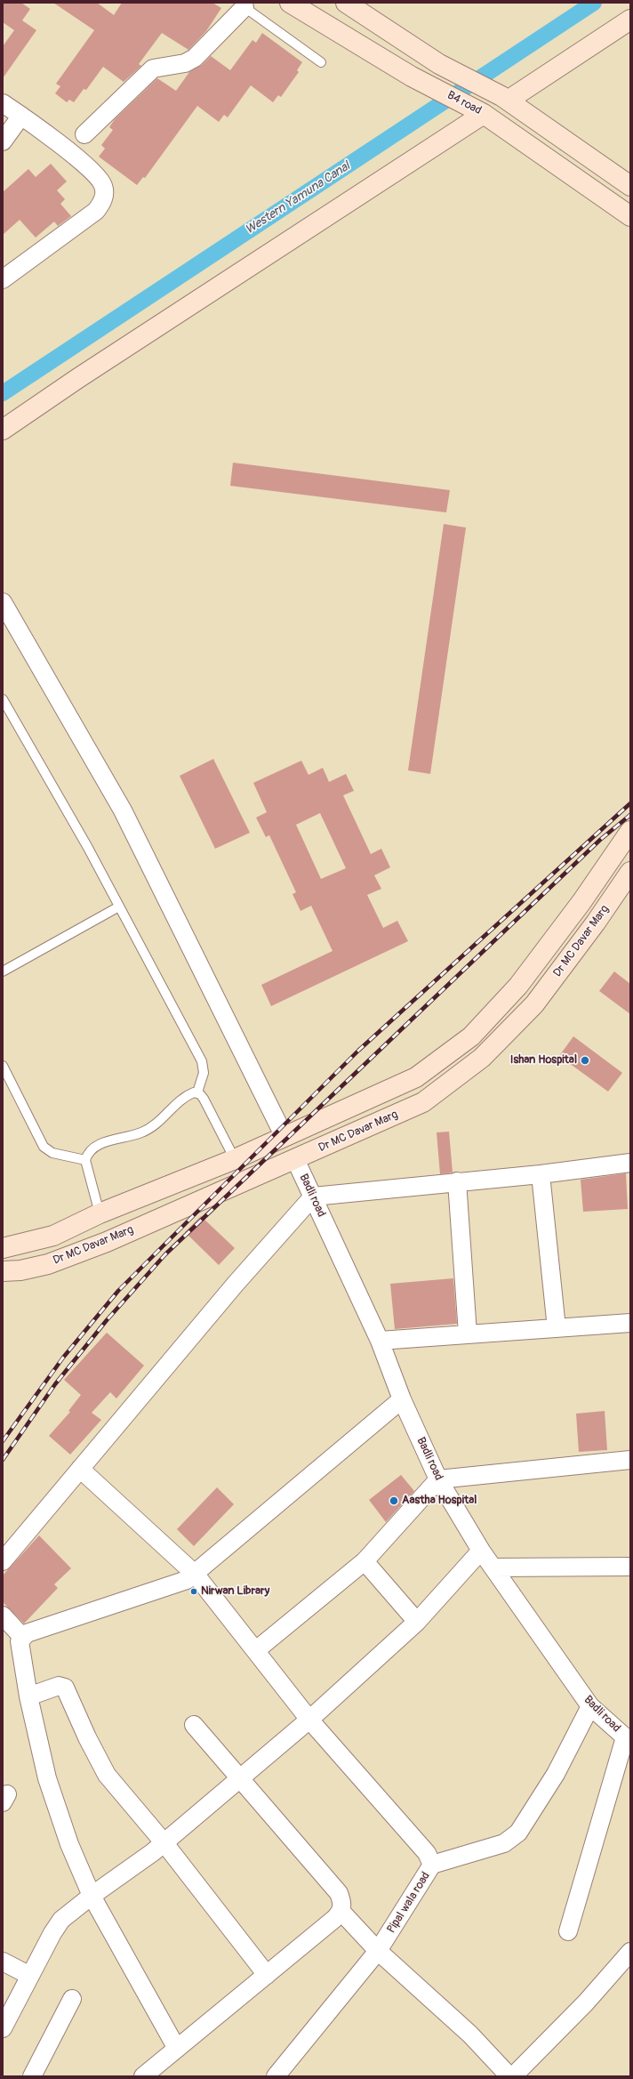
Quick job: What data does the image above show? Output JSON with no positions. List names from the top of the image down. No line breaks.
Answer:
{"streets":{"street":["B4 road","Dr MC Davar Marg","Badli road","Pipal wala road"]},"crossings":[["Dr MC Davar Marg","Badli road"],["Badli road","Pipal wala road"]],"water":["Western Yamuna Canal"],"places":["Ishan Hospital","Aastha Hospital","Nirwan Library"]}
